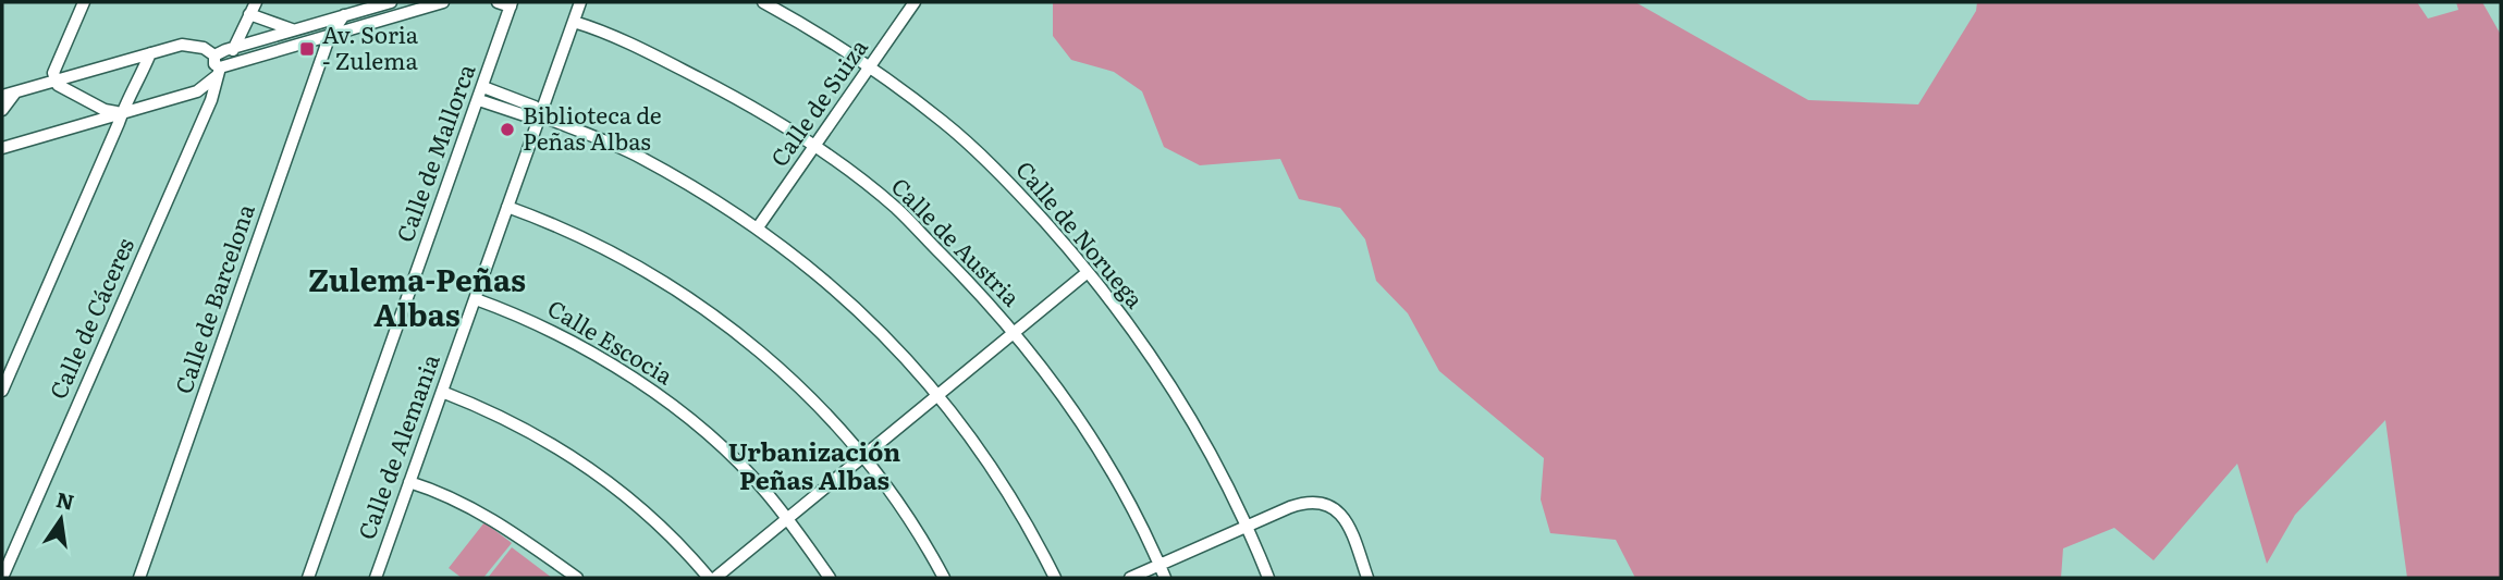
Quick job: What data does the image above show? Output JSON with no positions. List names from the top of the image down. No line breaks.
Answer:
{"streets":{"street":["Calle de Suiza","Calle de Mallorca","Calle de Noruega","Calle de Austria","Calle de Barcelona","Calle de Cáceres","Calle Escocia","Calle de Alemania"]},"crossings":[["Calle de Suiza","Calle de Noruega"],["Calle de Suiza","Calle de Austria"],["Calle Escocia","Calle de Alemania"]],"districts":["Zulema-Peñas Albas","Urbanización Peñas Albas"],"places":{"transit":["Av. Soria - Zulema"],"other":["Biblioteca de Peñas Albas"]},"north":"top"}
